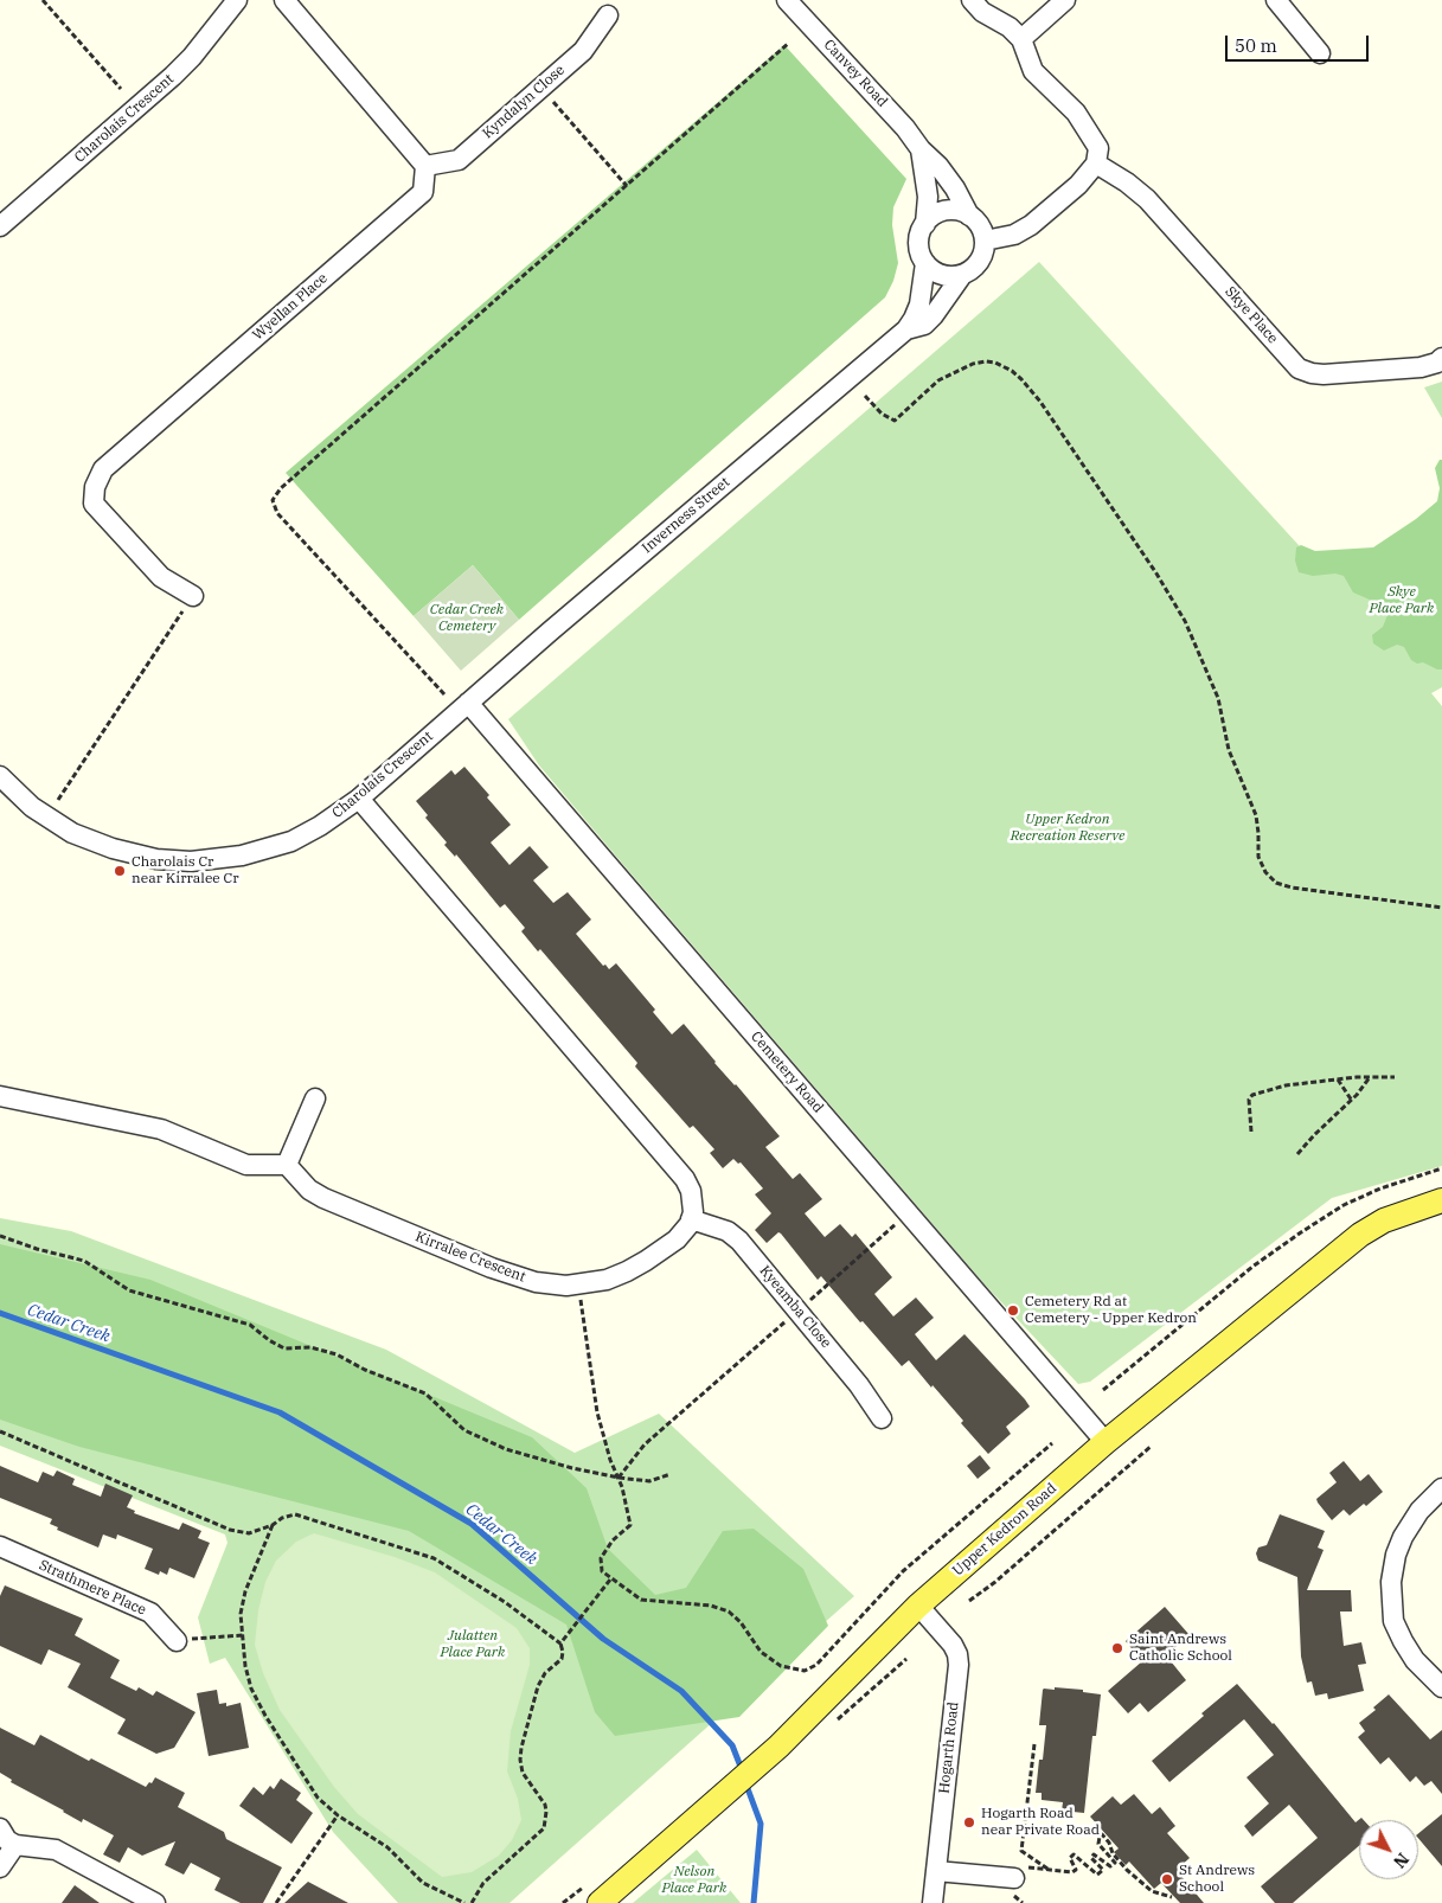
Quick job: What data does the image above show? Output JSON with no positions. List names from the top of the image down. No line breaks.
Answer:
{"streets":{"main road":["Upper Kedron Road"],"street":["Canvey Road","Kyndalyn Close","Charolais Crescent","Wyellan Place","Skye Place","Inverness Street","Cemetery Road","Kirralee Crescent","Kyeamba Close","Strathmere Place","Hogarth Road"]},"crossings":[["Canvey Road","Inverness Street"],["Kyndalyn Close","Wyellan Place"],["Charolais Crescent","Inverness Street"],["Charolais Crescent","Cemetery Road"],["Inverness Street","Cemetery Road"],["Cemetery Road","Upper Kedron Road"],["Kirralee Crescent","Kyeamba Close"],["Upper Kedron Road","Hogarth Road"]],"water":["Cedar Creek"],"parks":["Skye Place Park","Cedar Creek Cemetery","Upper Kedron Recreation Reserve","Julatten Place Park","Nelson Place Park"],"places":["Charolais Cr near Kirralee Cr","Cemetery Rd at Cemetery - Upper Kedron","Saint Andrews Catholic School","Hogarth Road near Private Road","St Andrews School"],"scale_bar":"50 m","north":"bottom right"}
